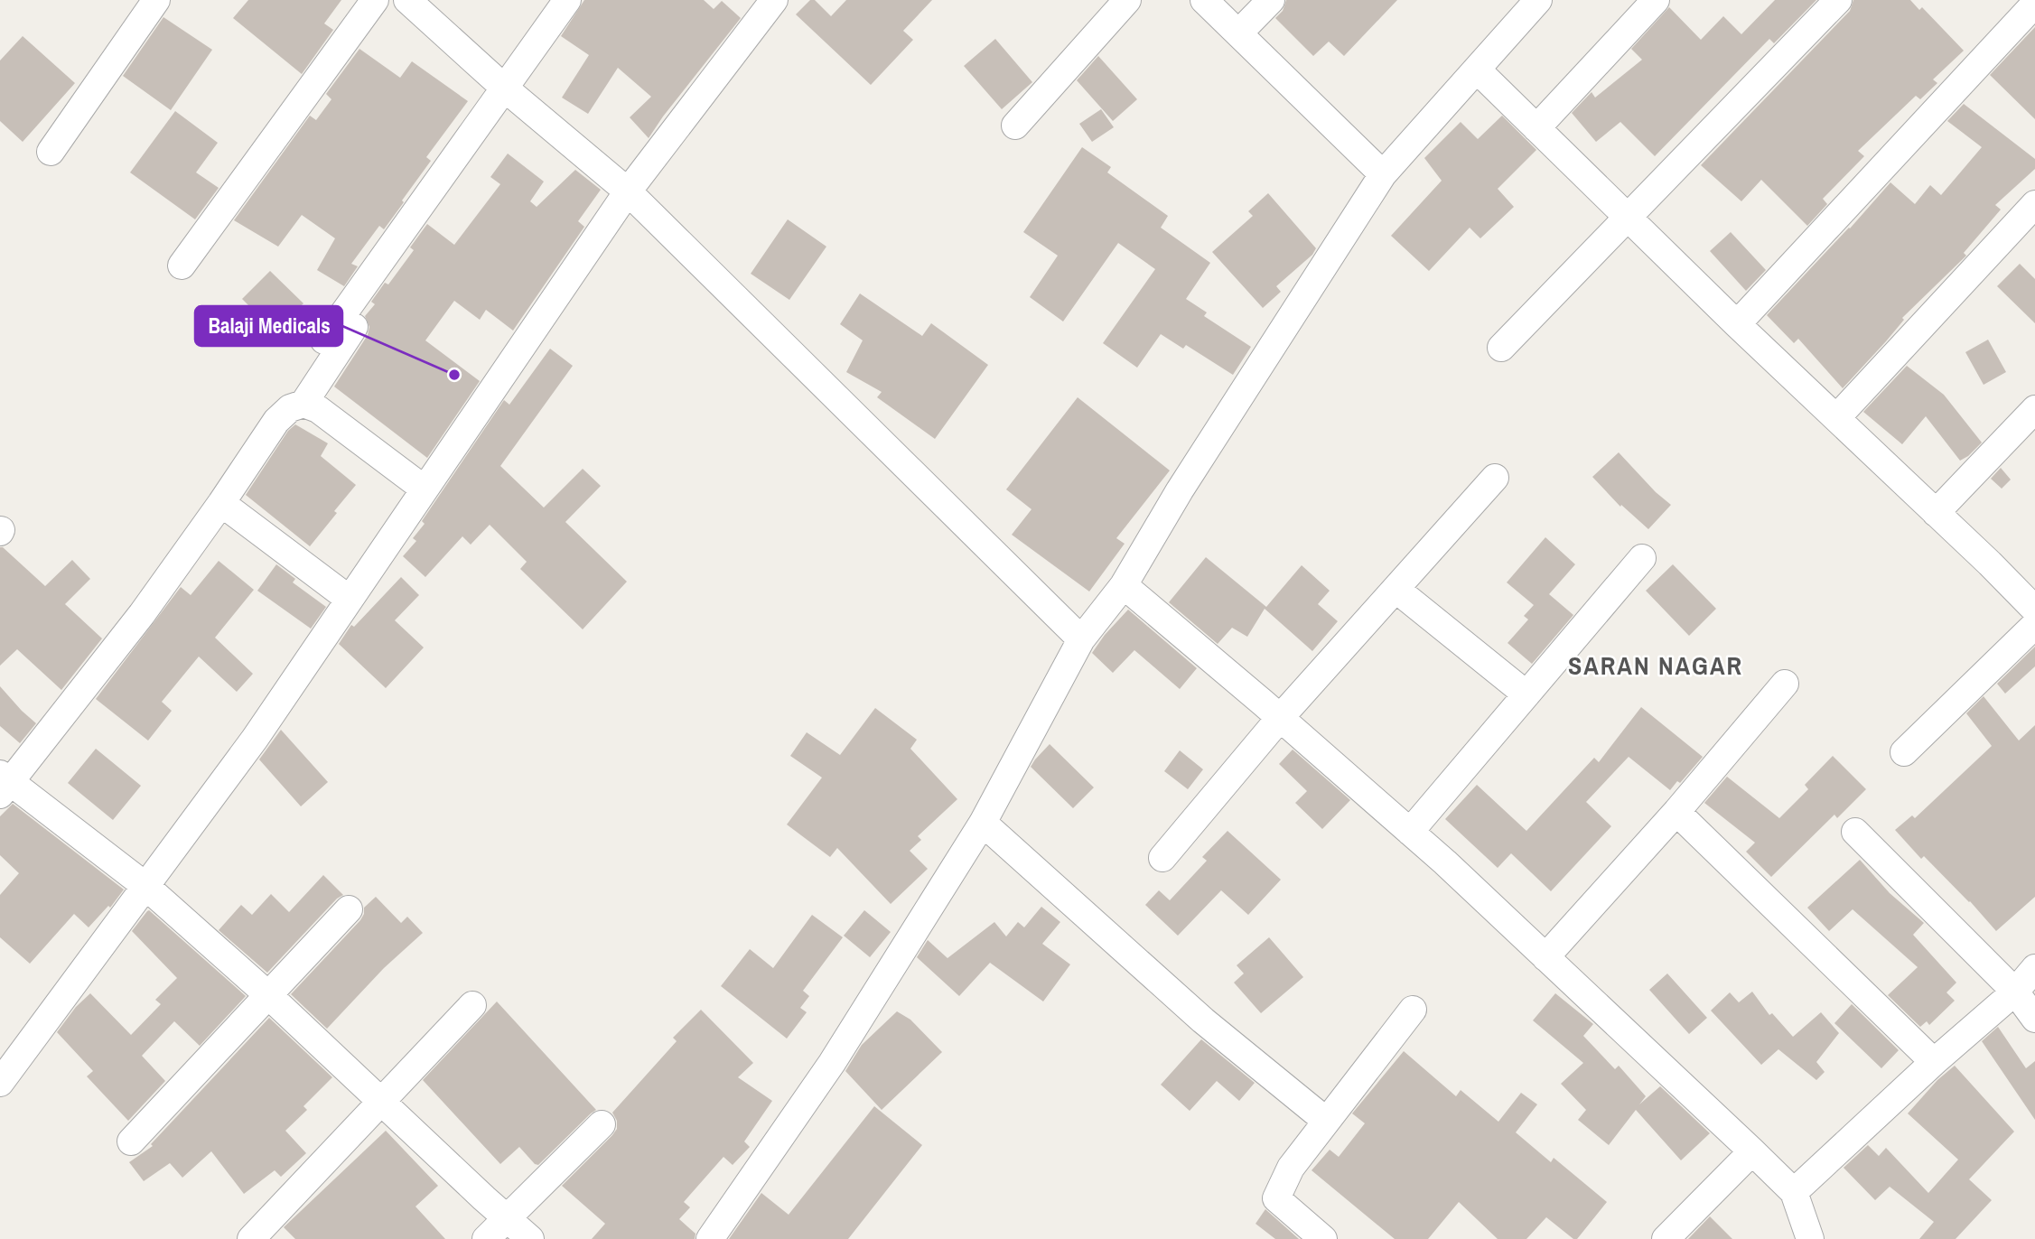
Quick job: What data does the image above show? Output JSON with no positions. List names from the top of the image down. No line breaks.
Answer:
{"districts":["SARAN NAGAR"],"places":["Balaji Medicals"]}
